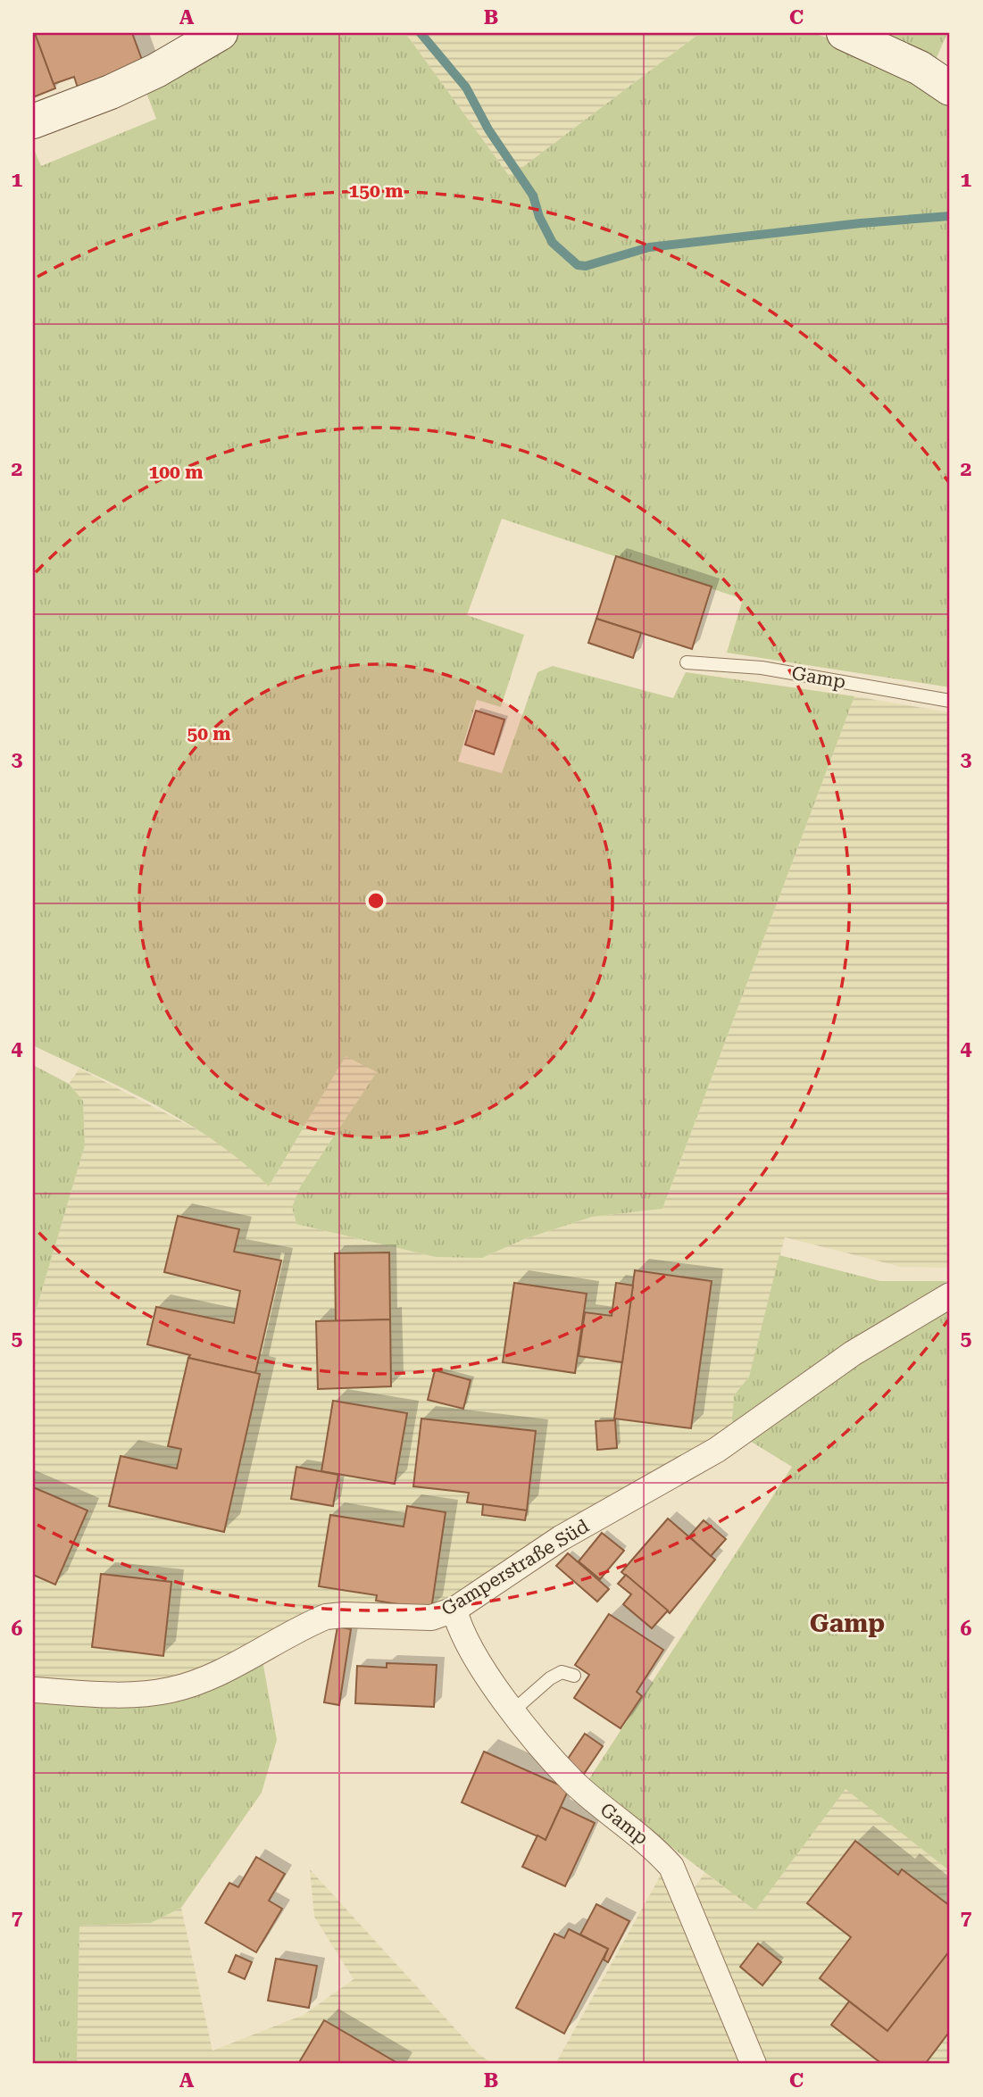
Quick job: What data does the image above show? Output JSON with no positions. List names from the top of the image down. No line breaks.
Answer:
{"streets":{"street":["Gamp","Gamperstraße Süd"]},"crossings":[["Gamp","Gamperstraße Süd"]],"districts":["Gamp"],"grid":{"columns":["A","B","C"],"rows":["1","2","3","4","5","6","7"]},"rings":["150 m","100 m","50 m"]}
